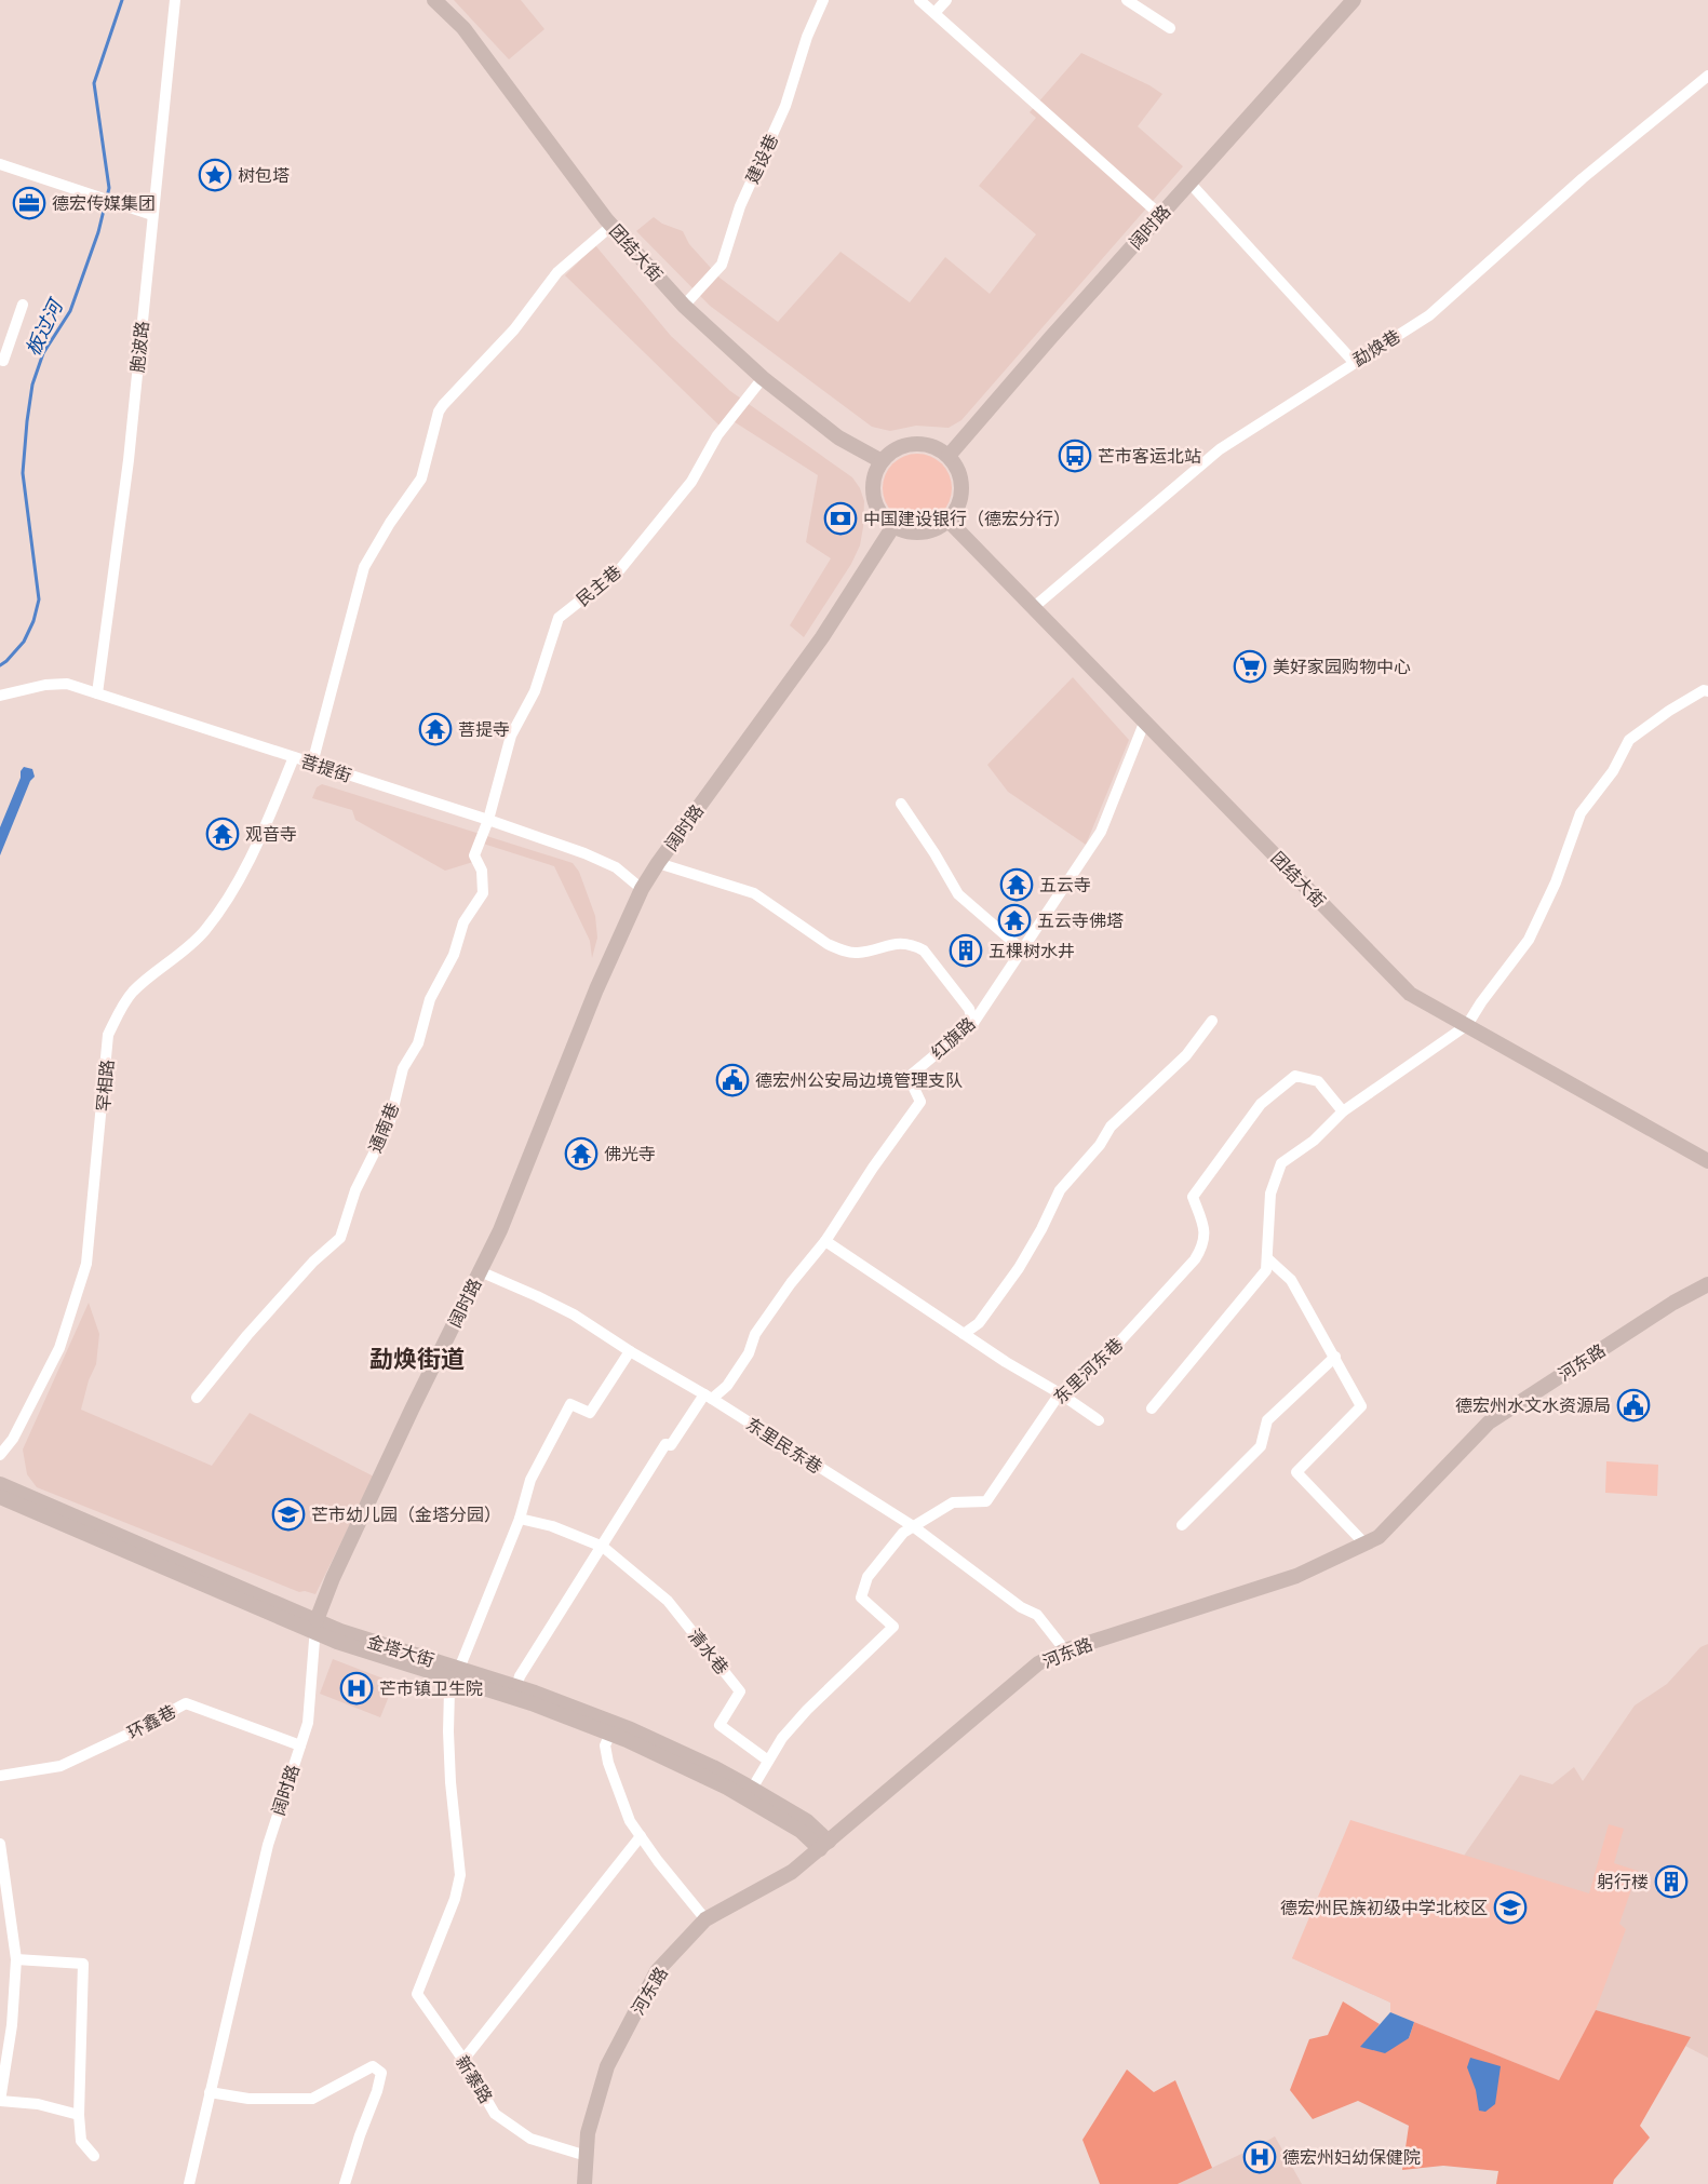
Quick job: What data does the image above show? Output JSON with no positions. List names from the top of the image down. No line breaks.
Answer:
{"streets":{"main road":["阔时路","团结大街","河东路","金塔大街"],"street":["建设巷","胞波路","勐焕巷","民主巷","菩提街","红旗路","罕相路","通南巷","东里河东巷","东里民东巷","清水巷","环鑫巷","新寨路"]},"crossings":[["建设巷","团结大街"],["阔时路","团结大街"],["阔时路","菩提街"],["阔时路","东里民东巷"],["阔时路","金塔大街"],["阔时路","环鑫巷"],["团结大街","勐焕巷"],["团结大街","民主巷"],["团结大街","红旗路"],["胞波路","菩提街"],["民主巷","菩提街"],["民主巷","通南巷"],["菩提街","罕相路"],["菩提街","通南巷"],["红旗路","东里民东巷"],["河东路","东里民东巷"],["河东路","金塔大街"],["河东路","新寨路"],["东里河东巷","东里民东巷"],["东里河东巷","金塔大街"],["东里河东巷","清水巷"],["金塔大街","新寨路"]],"districts":["勐焕街道"],"water":["板过河"],"places":{"place":["树包塔"],"office":["德宏传媒集团"],"bus stop":["芒市客运北站"],"bank":["中国建设银行（德宏分行）"],"supermarket":["美好家园购物中心"],"temple":["菩提寺","观音寺","五云寺","五云寺佛塔","佛光寺"],"building":["五棵树水井","躬行楼"],"public building":["德宏州公安局边境管理支队","德宏州水文水资源局"],"school or university":["芒市幼儿园（金塔分园）","德宏州民族初级中学北校区"],"hospital":["芒市镇卫生院","德宏州妇幼保健院"]}}
